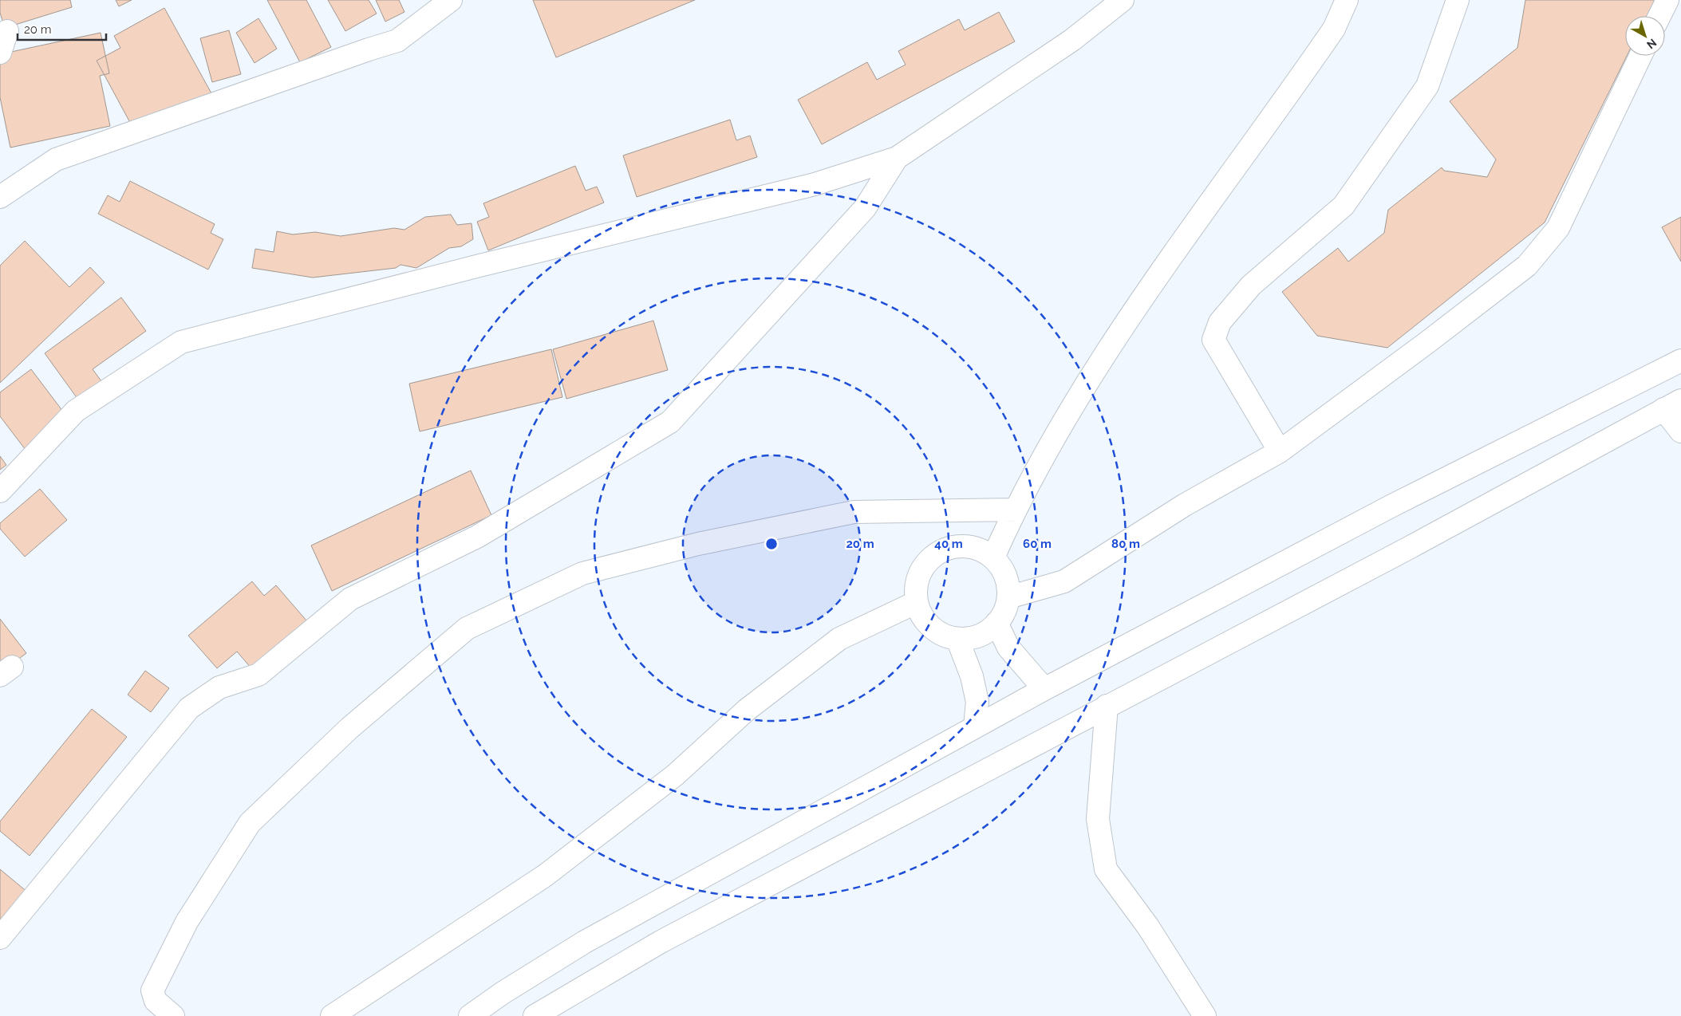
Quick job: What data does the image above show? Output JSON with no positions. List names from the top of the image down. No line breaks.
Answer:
{"scale_bar":"20 m","north":"bottom right","rings":["20 m","40 m","60 m","80 m"]}
